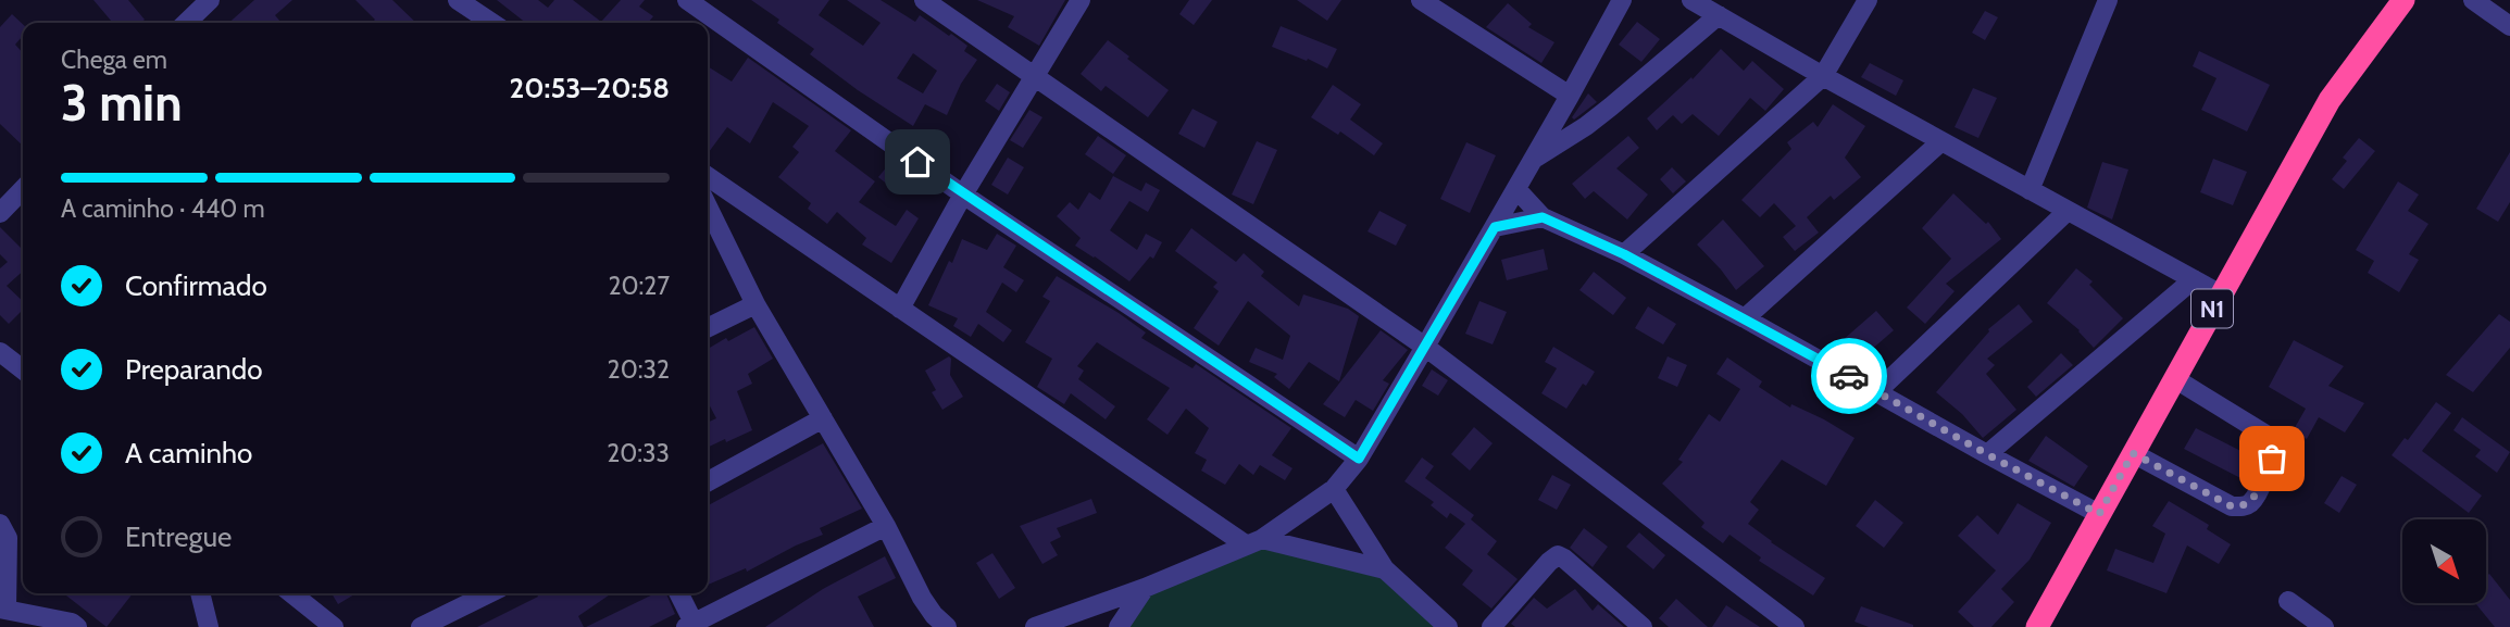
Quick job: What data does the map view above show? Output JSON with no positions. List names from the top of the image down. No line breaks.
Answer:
{"streets":{"highway":["N1"]},"north":"bottom right","page":{"heading":["3 min","Chega em","20:53–20:58"],"bar":"A caminho · 440 m","list":[["Confirmado","20:27"],["Preparando","20:32"],["A caminho","20:33"],"Entregue"]}}
